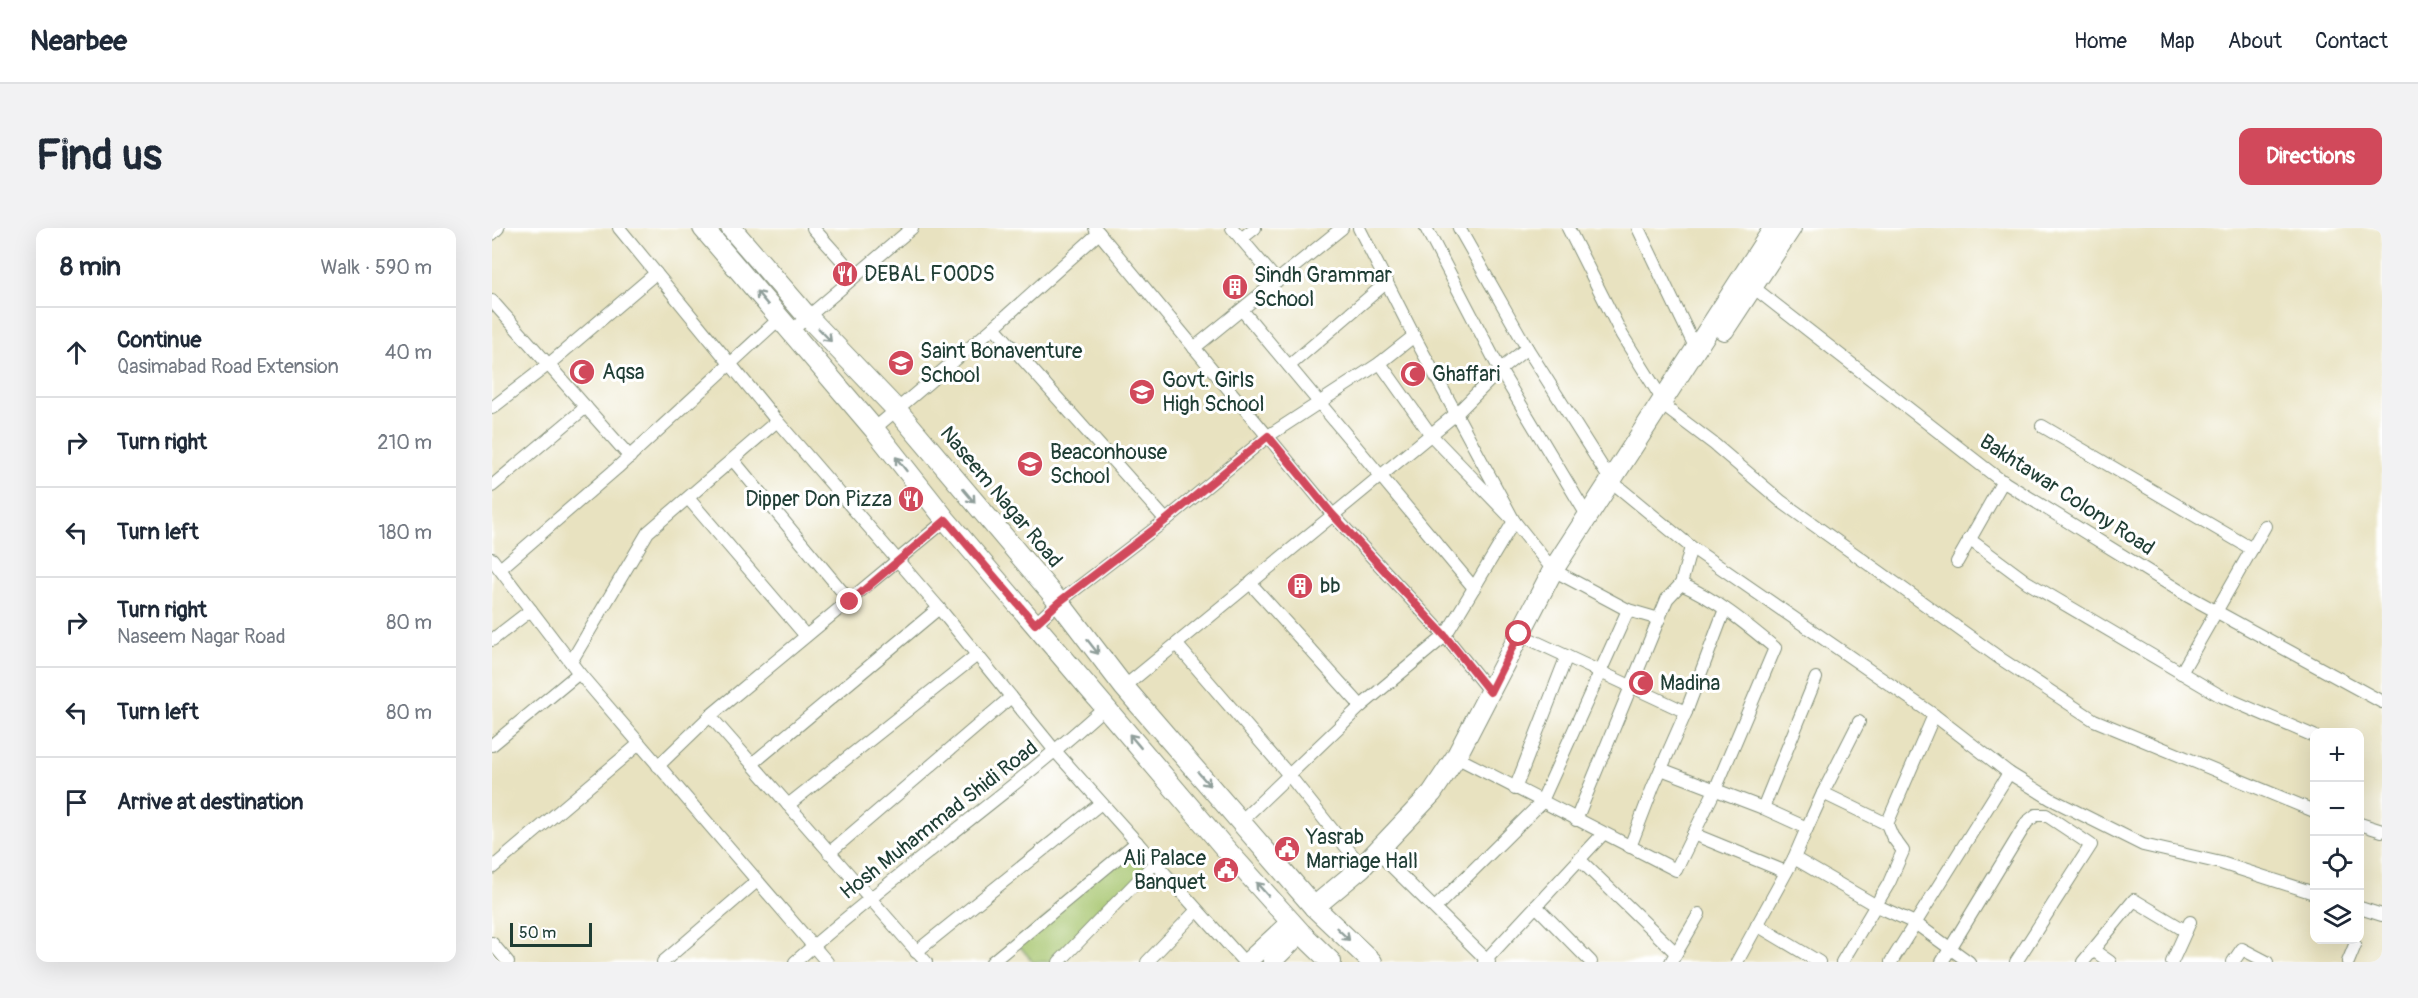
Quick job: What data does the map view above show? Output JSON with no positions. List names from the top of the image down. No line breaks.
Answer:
{"streets":{"main road":["Naseem Nagar Road"],"street":["Bakhtawar Colony Road","Hosh Muhammad Shidi Road"]},"places":{"restaurant":["DEBAL FOODS","Dipper Don Pizza"],"building":["Sindh Grammar School","bb"],"school or university":["Saint Bonaventure School","Govt. Girls High School","Beaconhouse School"],"mosque":["Aqsa","Ghaffari","Madina"],"public building":["Yasrab Marriage Hall","Ali Palace Banquet"]},"scale_bar":"50 m","page":{"header":"Nearbee","nav":["Home","Map","About","Contact"],"buttons":"Directions","title":"Find us","heading":["8 min","Walk · 590 m"],"list":[["Continue","Qasimabad Road Extension","40 m"],["Turn right","210 m"],["Turn left","180 m"],["Turn right","Naseem Nagar Road","80 m"],["Turn left","80 m"],"Arrive at destination"],"map_buttons":["+","−"],"scale":"50 m"}}
